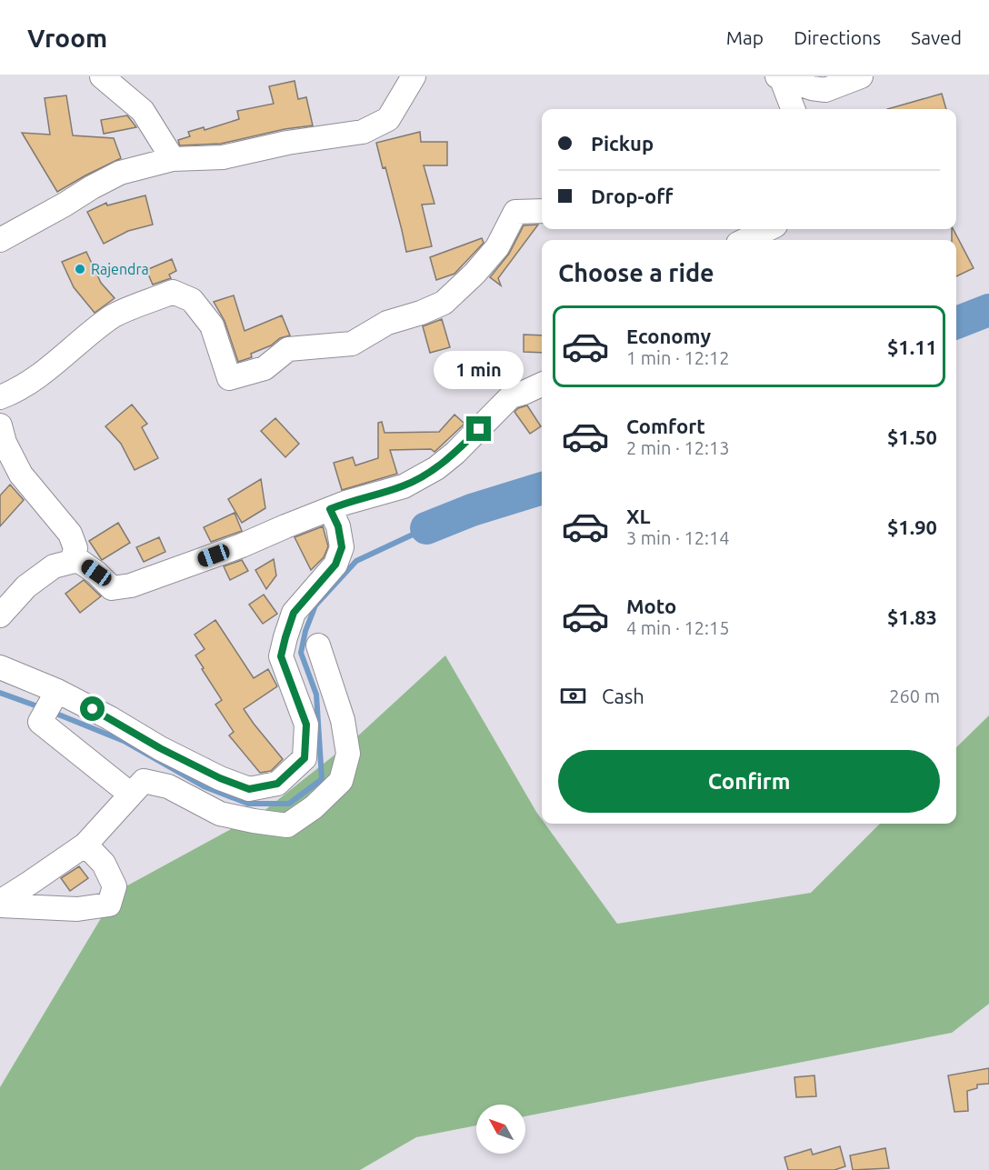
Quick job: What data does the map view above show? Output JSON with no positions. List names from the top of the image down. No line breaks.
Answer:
{"places":["Rajendra"],"north":"top left","page":{"header":"Vroom","nav":["Map","Directions","Saved"],"banner":["Pickup","Drop-off"],"heading":"Choose a ride","list":[{"name":"Economy","note":"1 min · 12:12","value":"$1.11"},{"name":"Comfort","note":"2 min · 12:13","value":"$1.50"},{"name":"XL","note":"3 min · 12:14","value":"$1.90"},{"name":"Moto","note":"4 min · 12:15","value":"$1.83"}],"bubble":"1 min","pay":["Cash","260 m"],"buttons":"Confirm"}}
